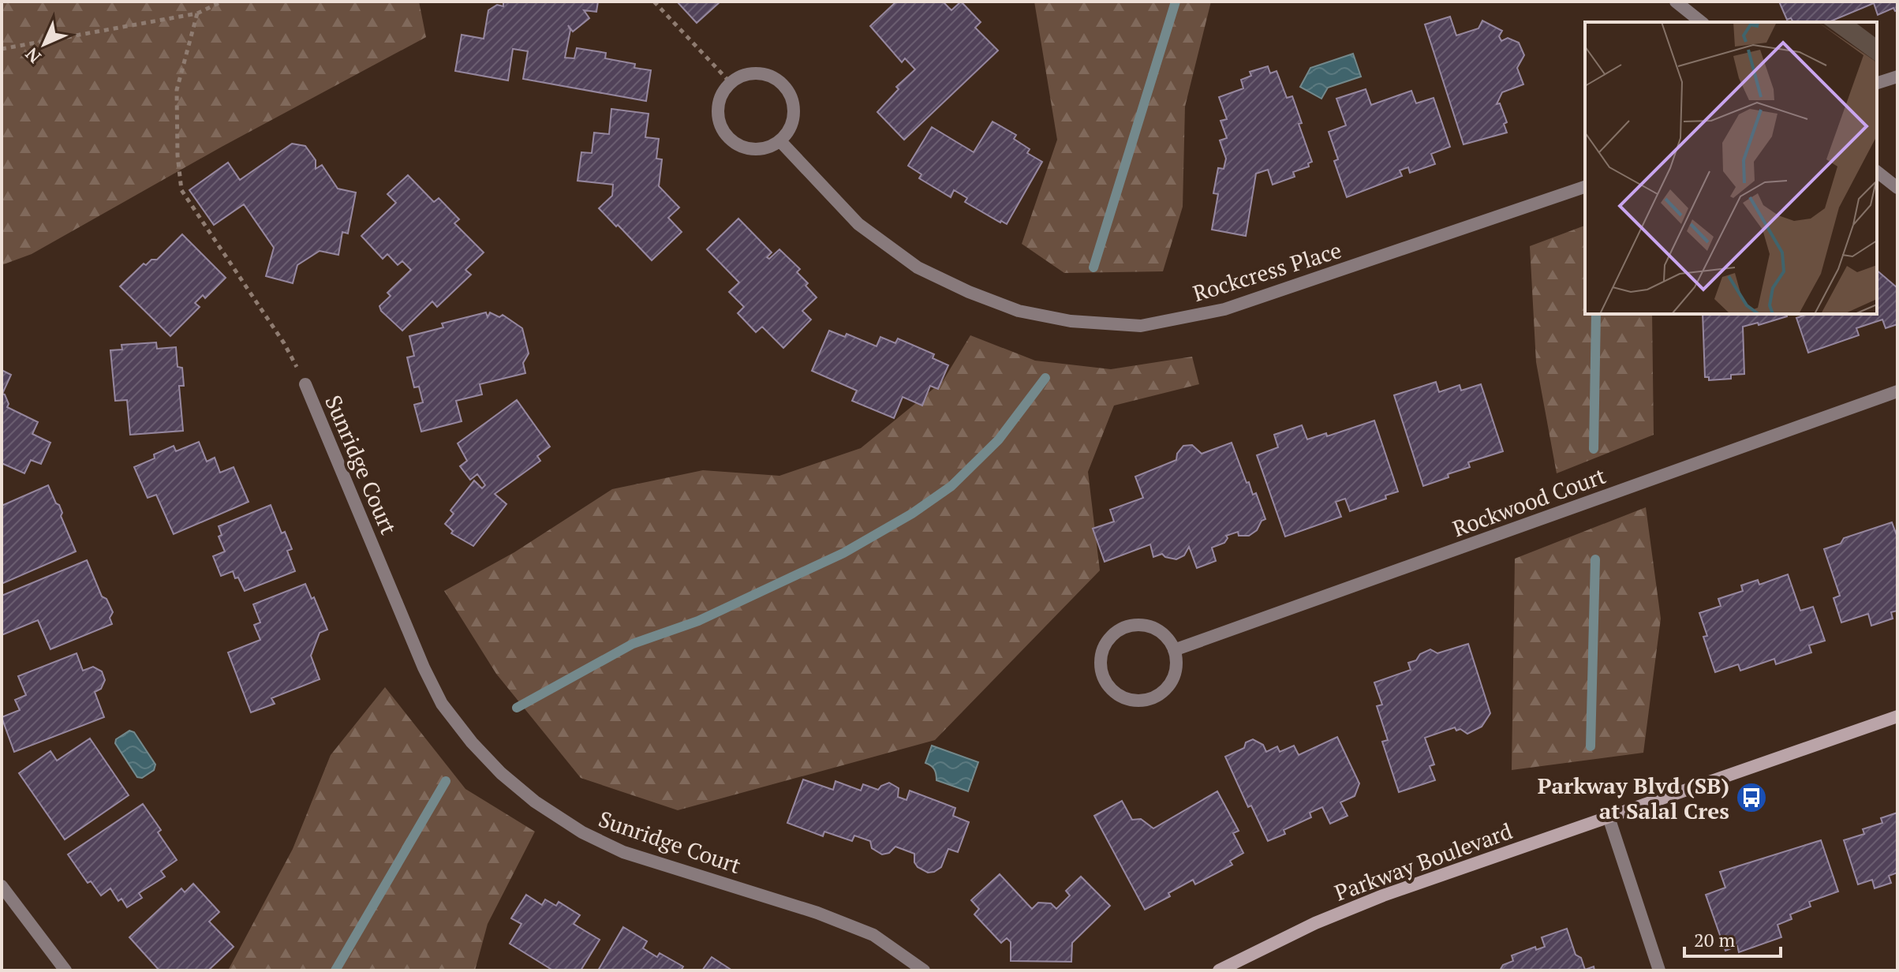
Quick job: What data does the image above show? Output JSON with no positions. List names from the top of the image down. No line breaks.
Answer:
{"streets":{"street":["Rockcress Place","Sunridge Court","Rockwood Court","Parkway Boulevard"]},"places":{"bus stop":["Parkway Blvd (SB) at Salal Cres"]},"scale_bar":"20 m","north":"bottom left"}
